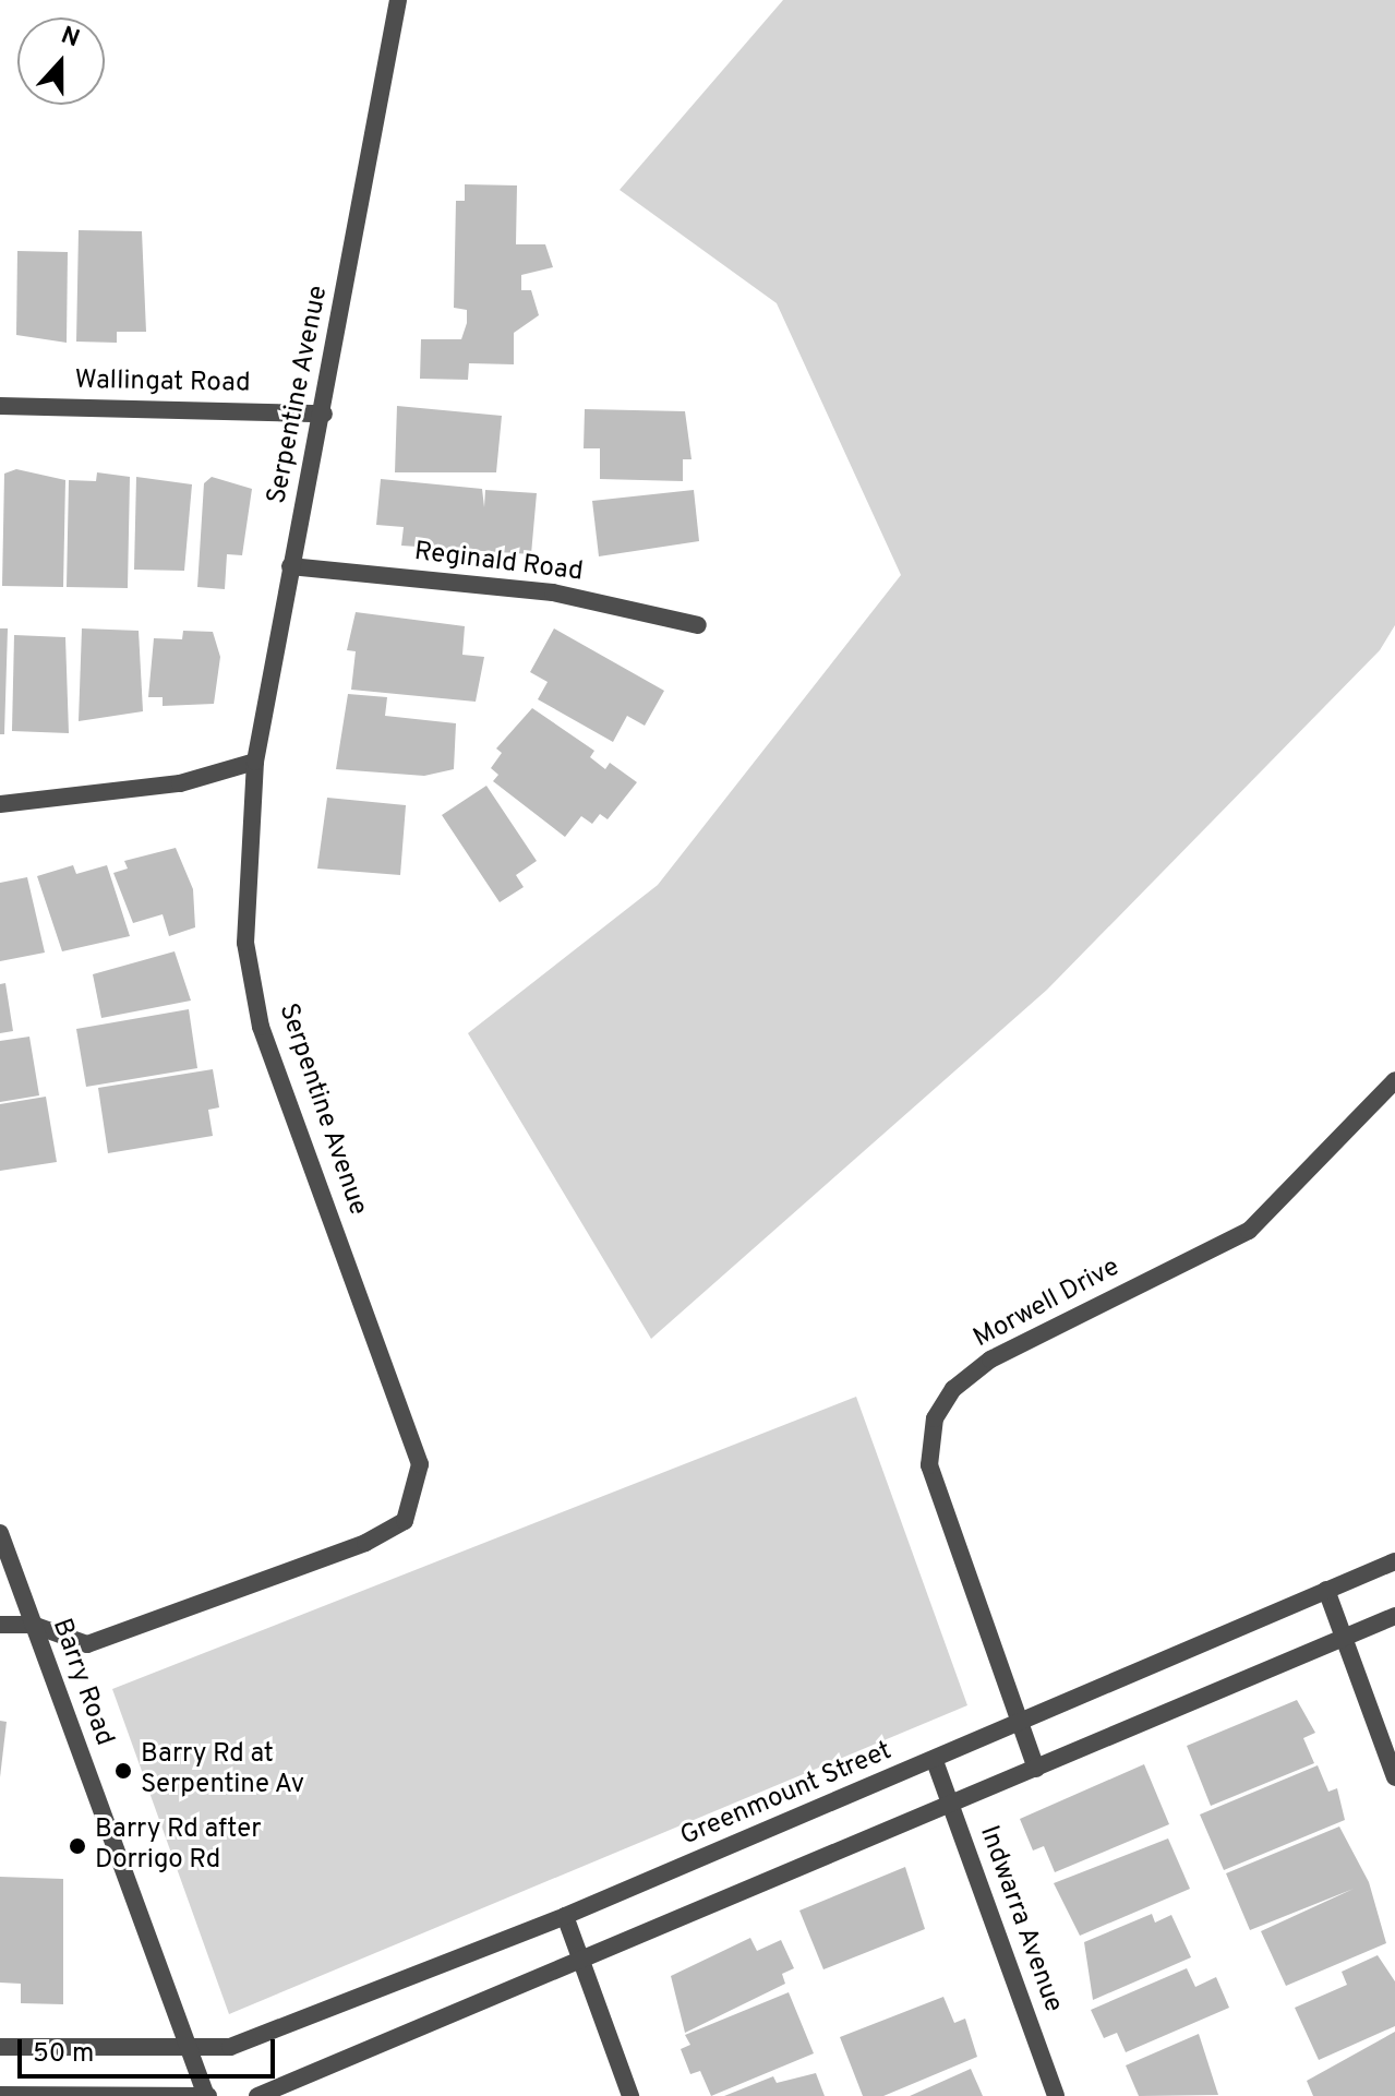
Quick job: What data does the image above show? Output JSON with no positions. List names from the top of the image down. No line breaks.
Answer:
{"streets":{"street":["Wallingat Road","Serpentine Avenue","Reginald Road","Morwell Drive","Barry Road","Greenmount Street","Indwarra Avenue"]},"crossings":[["Wallingat Road","Serpentine Avenue"],["Serpentine Avenue","Reginald Road"],["Serpentine Avenue","Barry Road"],["Morwell Drive","Greenmount Street"],["Barry Road","Greenmount Street"],["Greenmount Street","Indwarra Avenue"]],"places":["Barry Rd at Serpentine Av","Barry Rd after Dorrigo Rd"],"scale_bar":"50 m","north":"top"}
